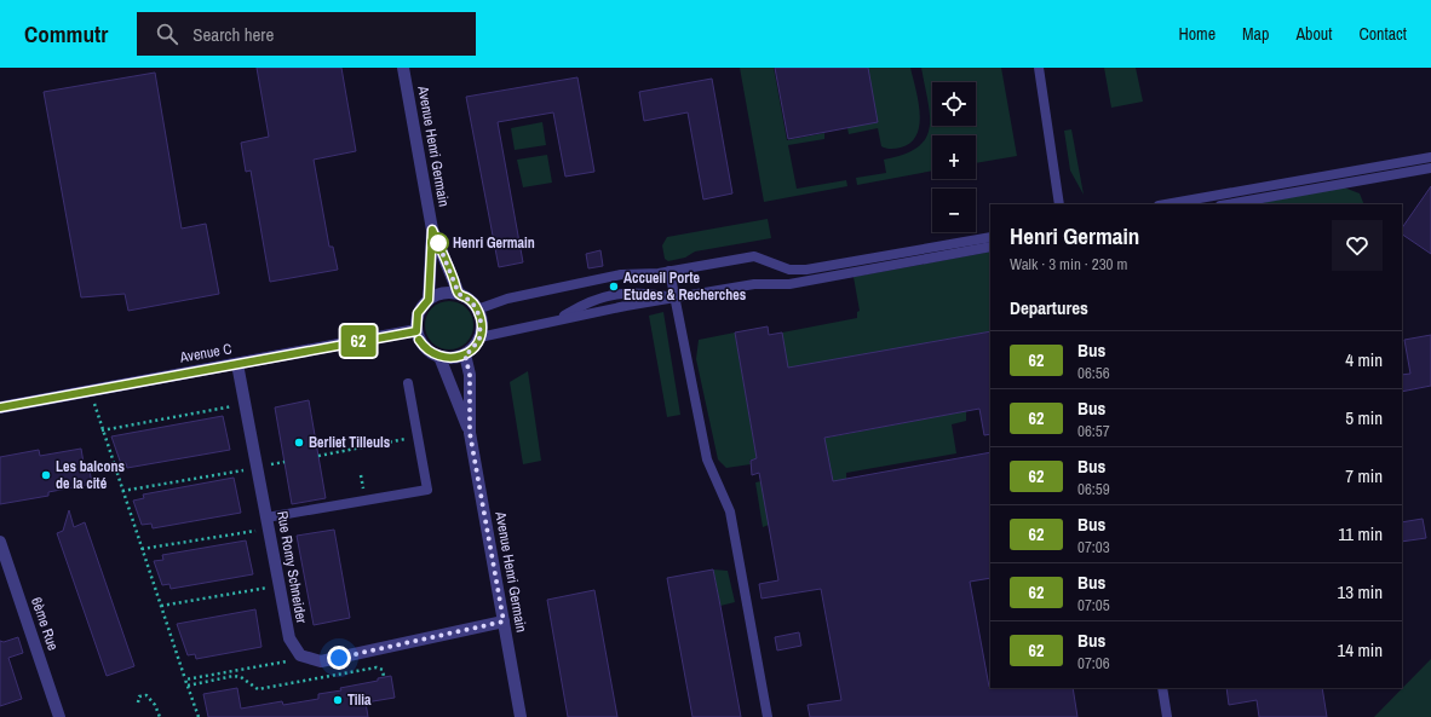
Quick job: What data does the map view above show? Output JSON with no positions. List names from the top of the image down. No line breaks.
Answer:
{"streets":{"street":["Avenue Henri Germain","Avenue C","Rue Romy Schneider","6ème Rue"]},"crossings":[["Avenue Henri Germain","Avenue C"],["Avenue C","Rue Romy Schneider"]],"places":["Henri Germain","Accueil Porte Etudes & Recherches","Berliet Tilleuls","Les balcons de la cité","Tilia"],"lines":["bus line 62"],"page":{"header":"Commutr","search":"Search here","nav":["Home","Map","About","Contact"],"on_map":"62","map_buttons":["+","−"],"heading":[["Henri Germain","Walk · 3 min · 230 m"],"Departures"],"list":[{"mark":"62","name":"Bus","note":"06:56","value":"4 min"},{"mark":"62","name":"Bus","note":"06:57","value":"5 min"},{"mark":"62","name":"Bus","note":"06:59","value":"7 min"},{"mark":"62","name":"Bus","note":"07:03","value":"11 min"},{"mark":"62","name":"Bus","note":"07:05","value":"13 min"},{"mark":"62","name":"Bus","note":"07:06","value":"14 min"}]}}
